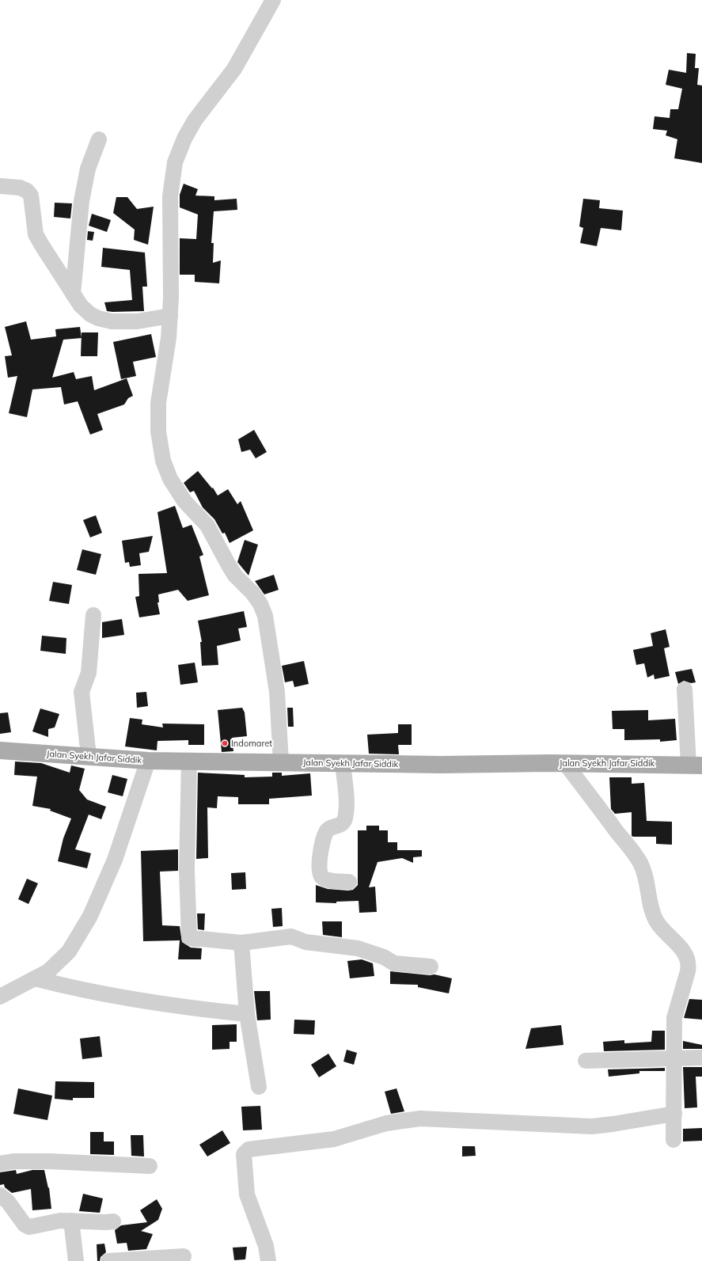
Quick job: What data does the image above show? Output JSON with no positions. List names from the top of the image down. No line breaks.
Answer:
{"streets":{"main road":["Jalan Syekh Jafar Siddik"]},"places":["Indomaret"]}
